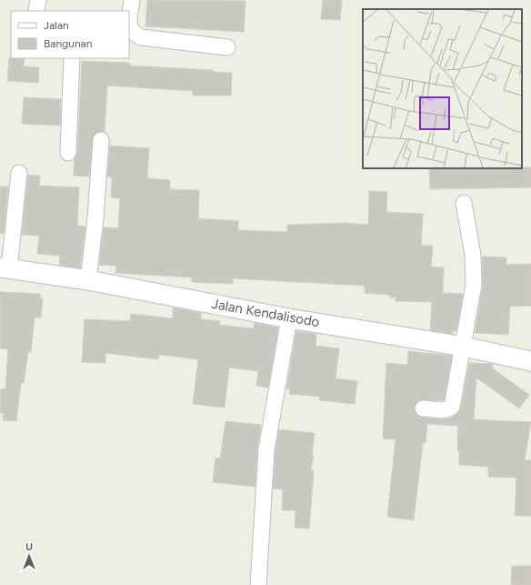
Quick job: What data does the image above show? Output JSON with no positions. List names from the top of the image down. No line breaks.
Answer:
{"streets":{"street":["Jalan Kendalisodo"]},"legend":["Jalan","Bangunan"],"north":"top"}
